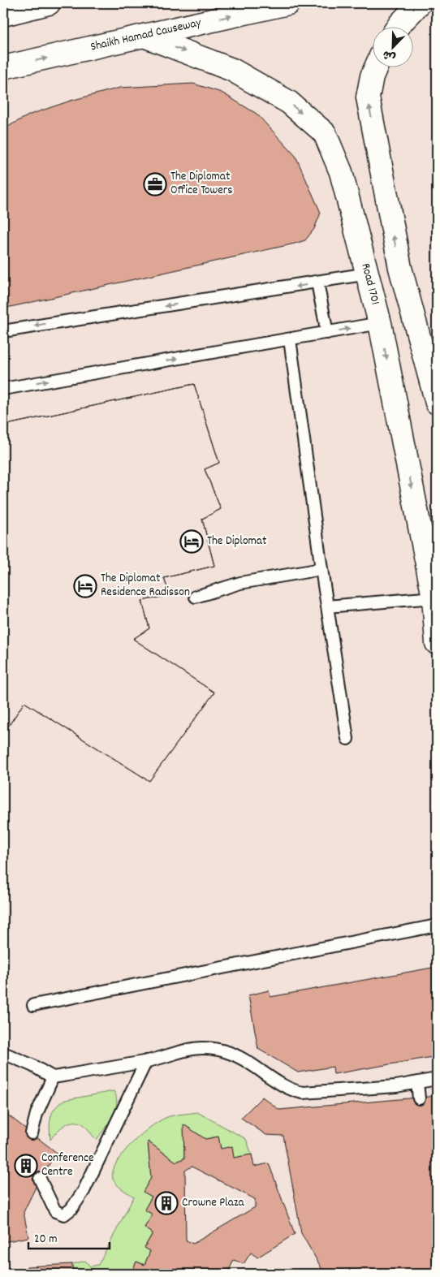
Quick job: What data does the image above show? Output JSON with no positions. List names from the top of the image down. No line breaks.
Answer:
{"streets":{"street":["Shaikh Hamad Causeway","Road 1701"]},"crossings":[["Shaikh Hamad Causeway","Road 1701"]],"one_way":["Shaikh Hamad Causeway"],"places":{"office":["The Diplomat Office Towers"],"hotel":["The Diplomat","The Diplomat Residence Radisson"],"building":["Conference Centre","Crowne Plaza"]},"scale_bar":"20 m","north":"bottom left"}
